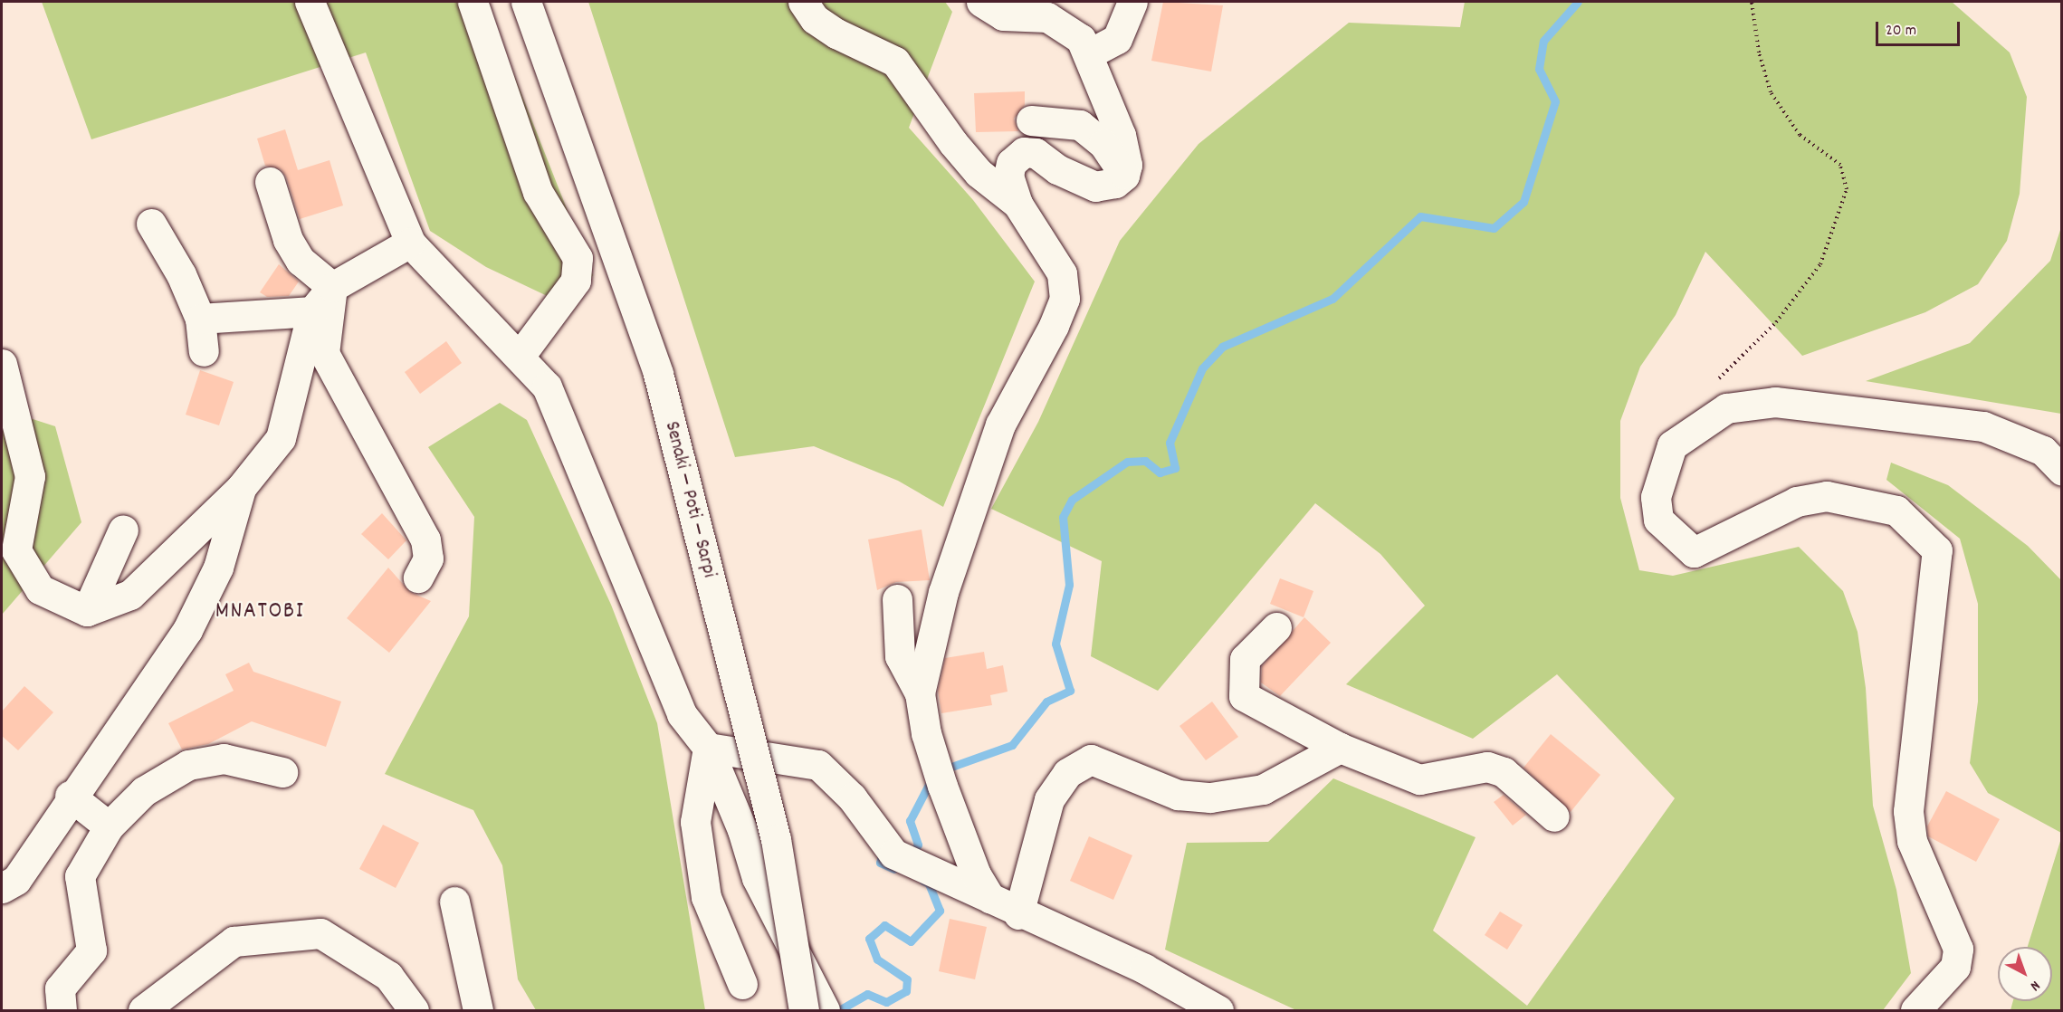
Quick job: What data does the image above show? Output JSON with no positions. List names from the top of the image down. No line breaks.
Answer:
{"streets":{"main road":["Senaki — Poti — Sarpi"]},"districts":["MNATOBI"],"scale_bar":"20 m","north":"bottom right"}
